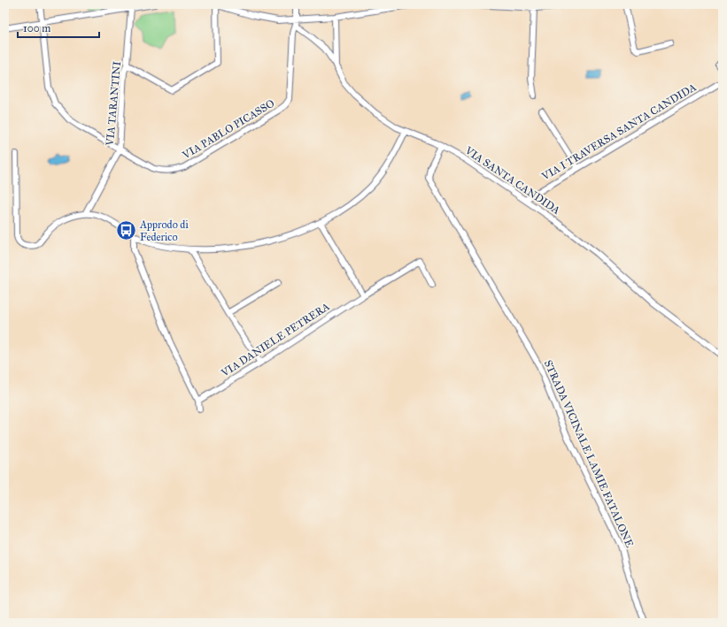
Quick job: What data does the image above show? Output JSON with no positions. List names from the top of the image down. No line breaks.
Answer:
{"streets":{"street":["VIA TARANTINI","VIA PABLO PICASSO","VIA I TRAVERSA SANTA CANDIDA","VIA SANTA CANDIDA","VIA DANIELE PETRERA","STRADA VICINALE LAMIE FATALONE"]},"crossings":[["VIA TARANTINI","VIA PABLO PICASSO"],["VIA PABLO PICASSO","VIA SANTA CANDIDA"],["VIA I TRAVERSA SANTA CANDIDA","VIA SANTA CANDIDA"],["VIA SANTA CANDIDA","STRADA VICINALE LAMIE FATALONE"]],"places":{"bus stop":["Approdo di Federico"]},"scale_bar":"100 m"}
